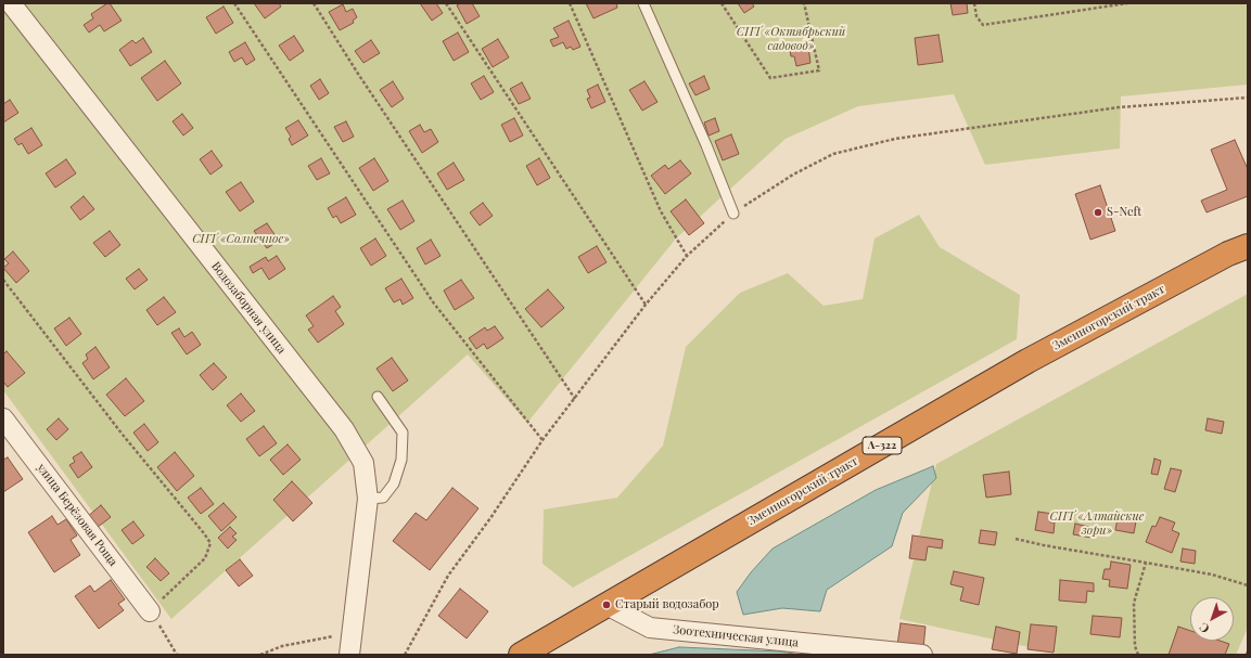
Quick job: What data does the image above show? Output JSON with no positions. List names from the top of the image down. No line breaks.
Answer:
{"streets":{"highway":["Змеиногорский тракт","А-322"],"street":["Водозаборная улица","улица Берёзовая Роща","Зоотехническая улица"]},"crossings":[["Змеиногорский тракт","Зоотехническая улица"]],"parks":["СНТ «Октябрьский садовод»","СНТ «Солнечное»","СНТ «Алтайские зори»"],"places":["S-Neft","Старый водозабор"],"north":"bottom left"}
